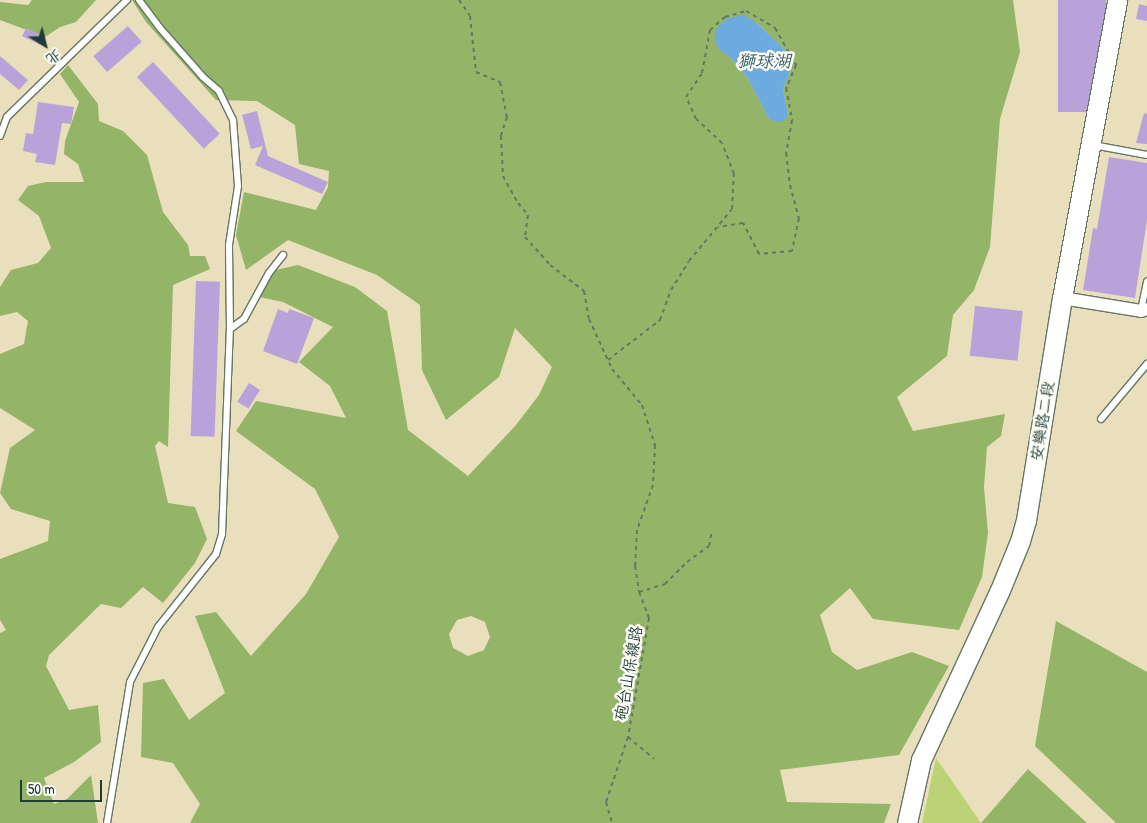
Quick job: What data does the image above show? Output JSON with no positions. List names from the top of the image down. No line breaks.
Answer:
{"streets":{"street":["安樂路二段"],"path":["砲台山保線路"]},"water":["獅球湖"],"scale_bar":"50 m","north":"bottom right"}
